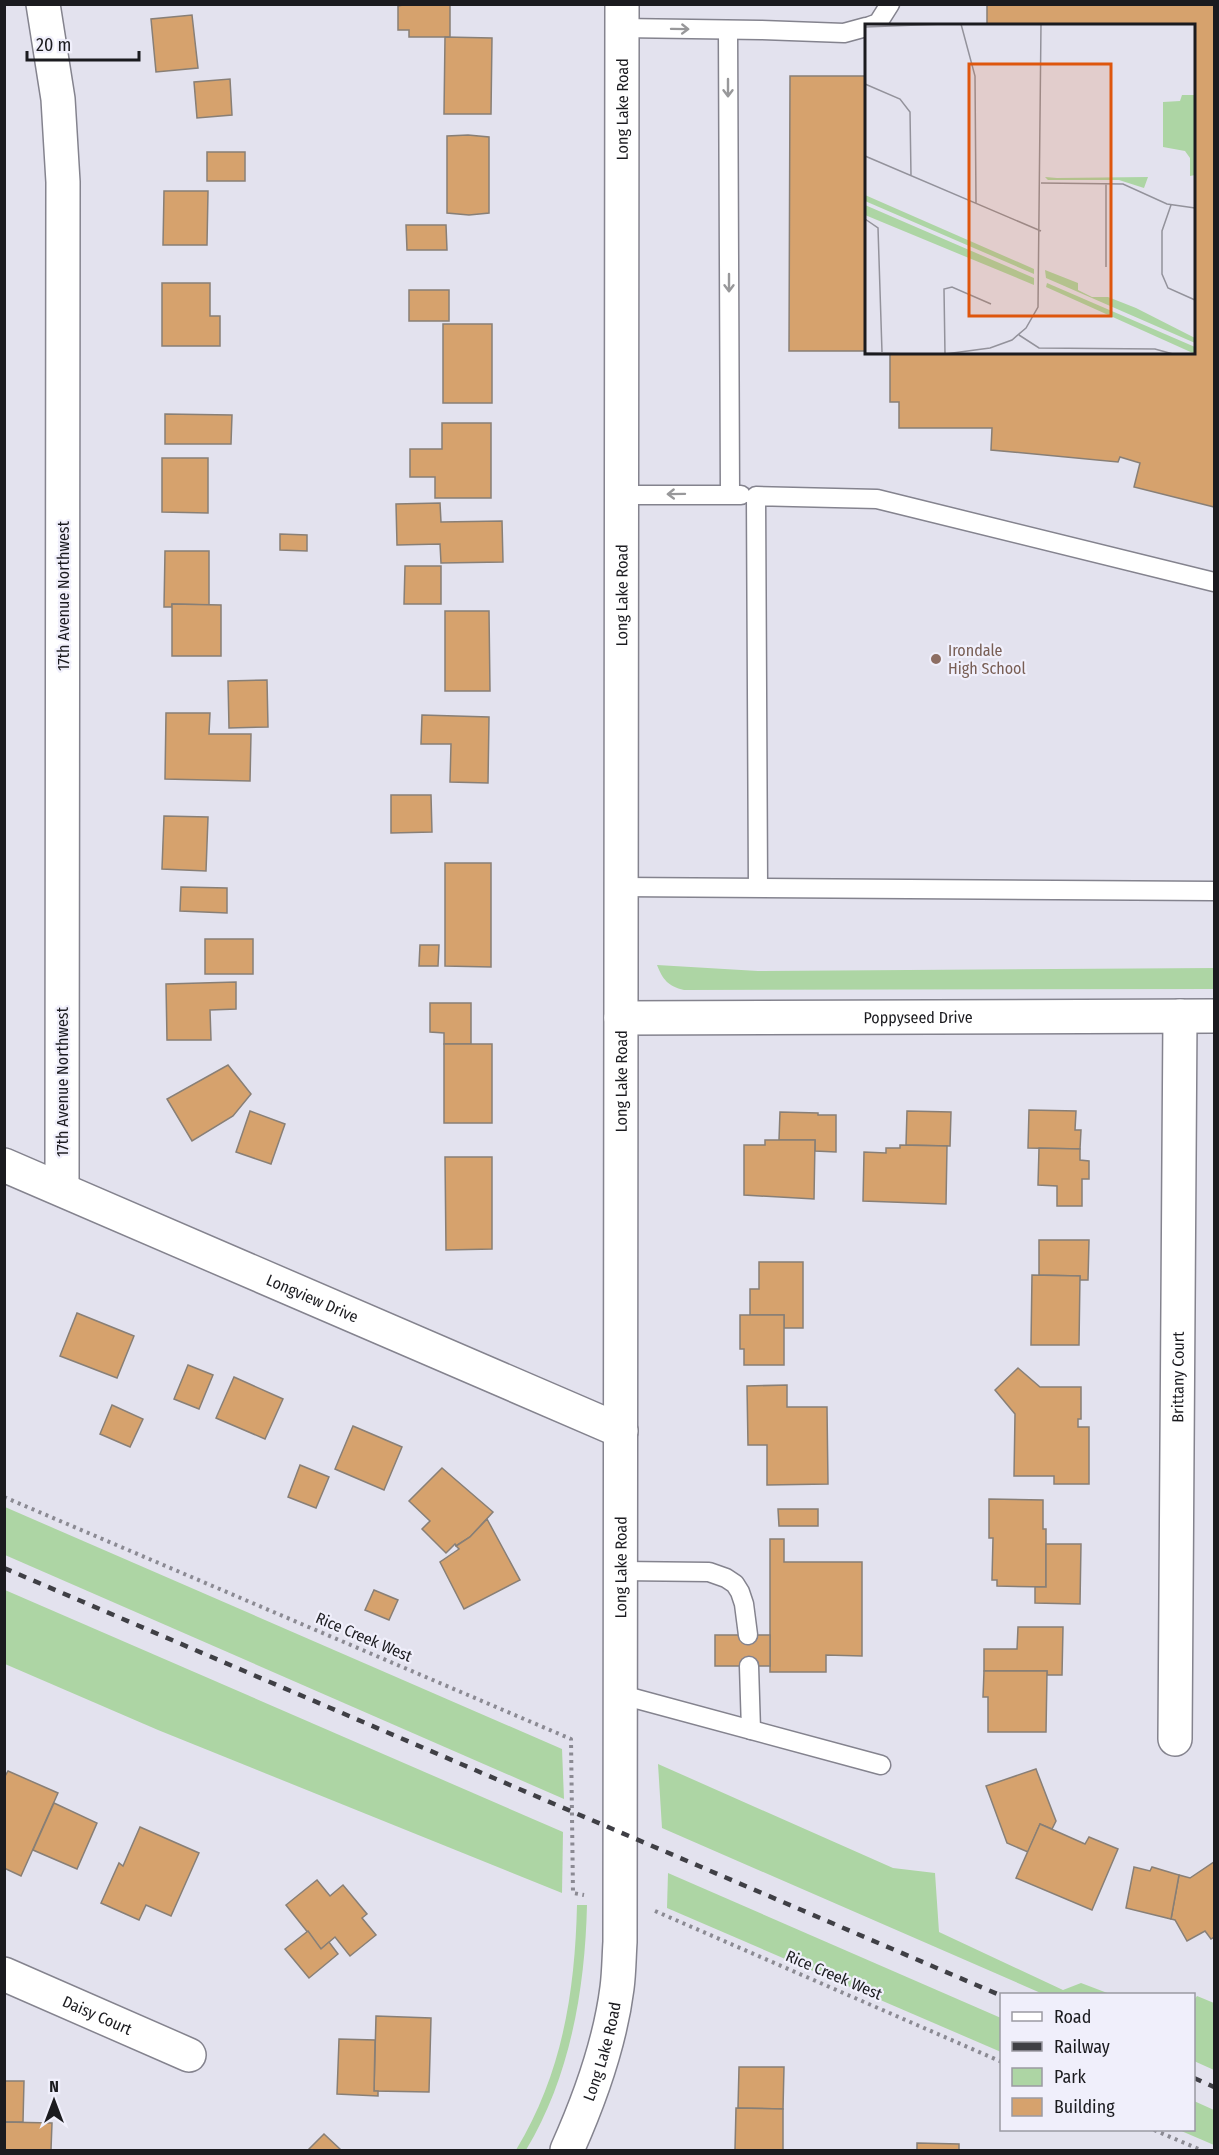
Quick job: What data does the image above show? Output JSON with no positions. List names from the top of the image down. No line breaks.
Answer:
{"streets":{"street":["Long Lake Road","17th Avenue Northwest","Poppyseed Drive","Longview Drive","Brittany Court","Daisy Court"],"path":["Rice Creek West"]},"crossings":[["Long Lake Road","Poppyseed Drive"],["Long Lake Road","Longview Drive"],["17th Avenue Northwest","Longview Drive"],["Poppyseed Drive","Brittany Court"]],"places":["Irondale High School"],"legend":["Road","Railway","Park","Building"],"scale_bar":"20 m","north":"top"}
